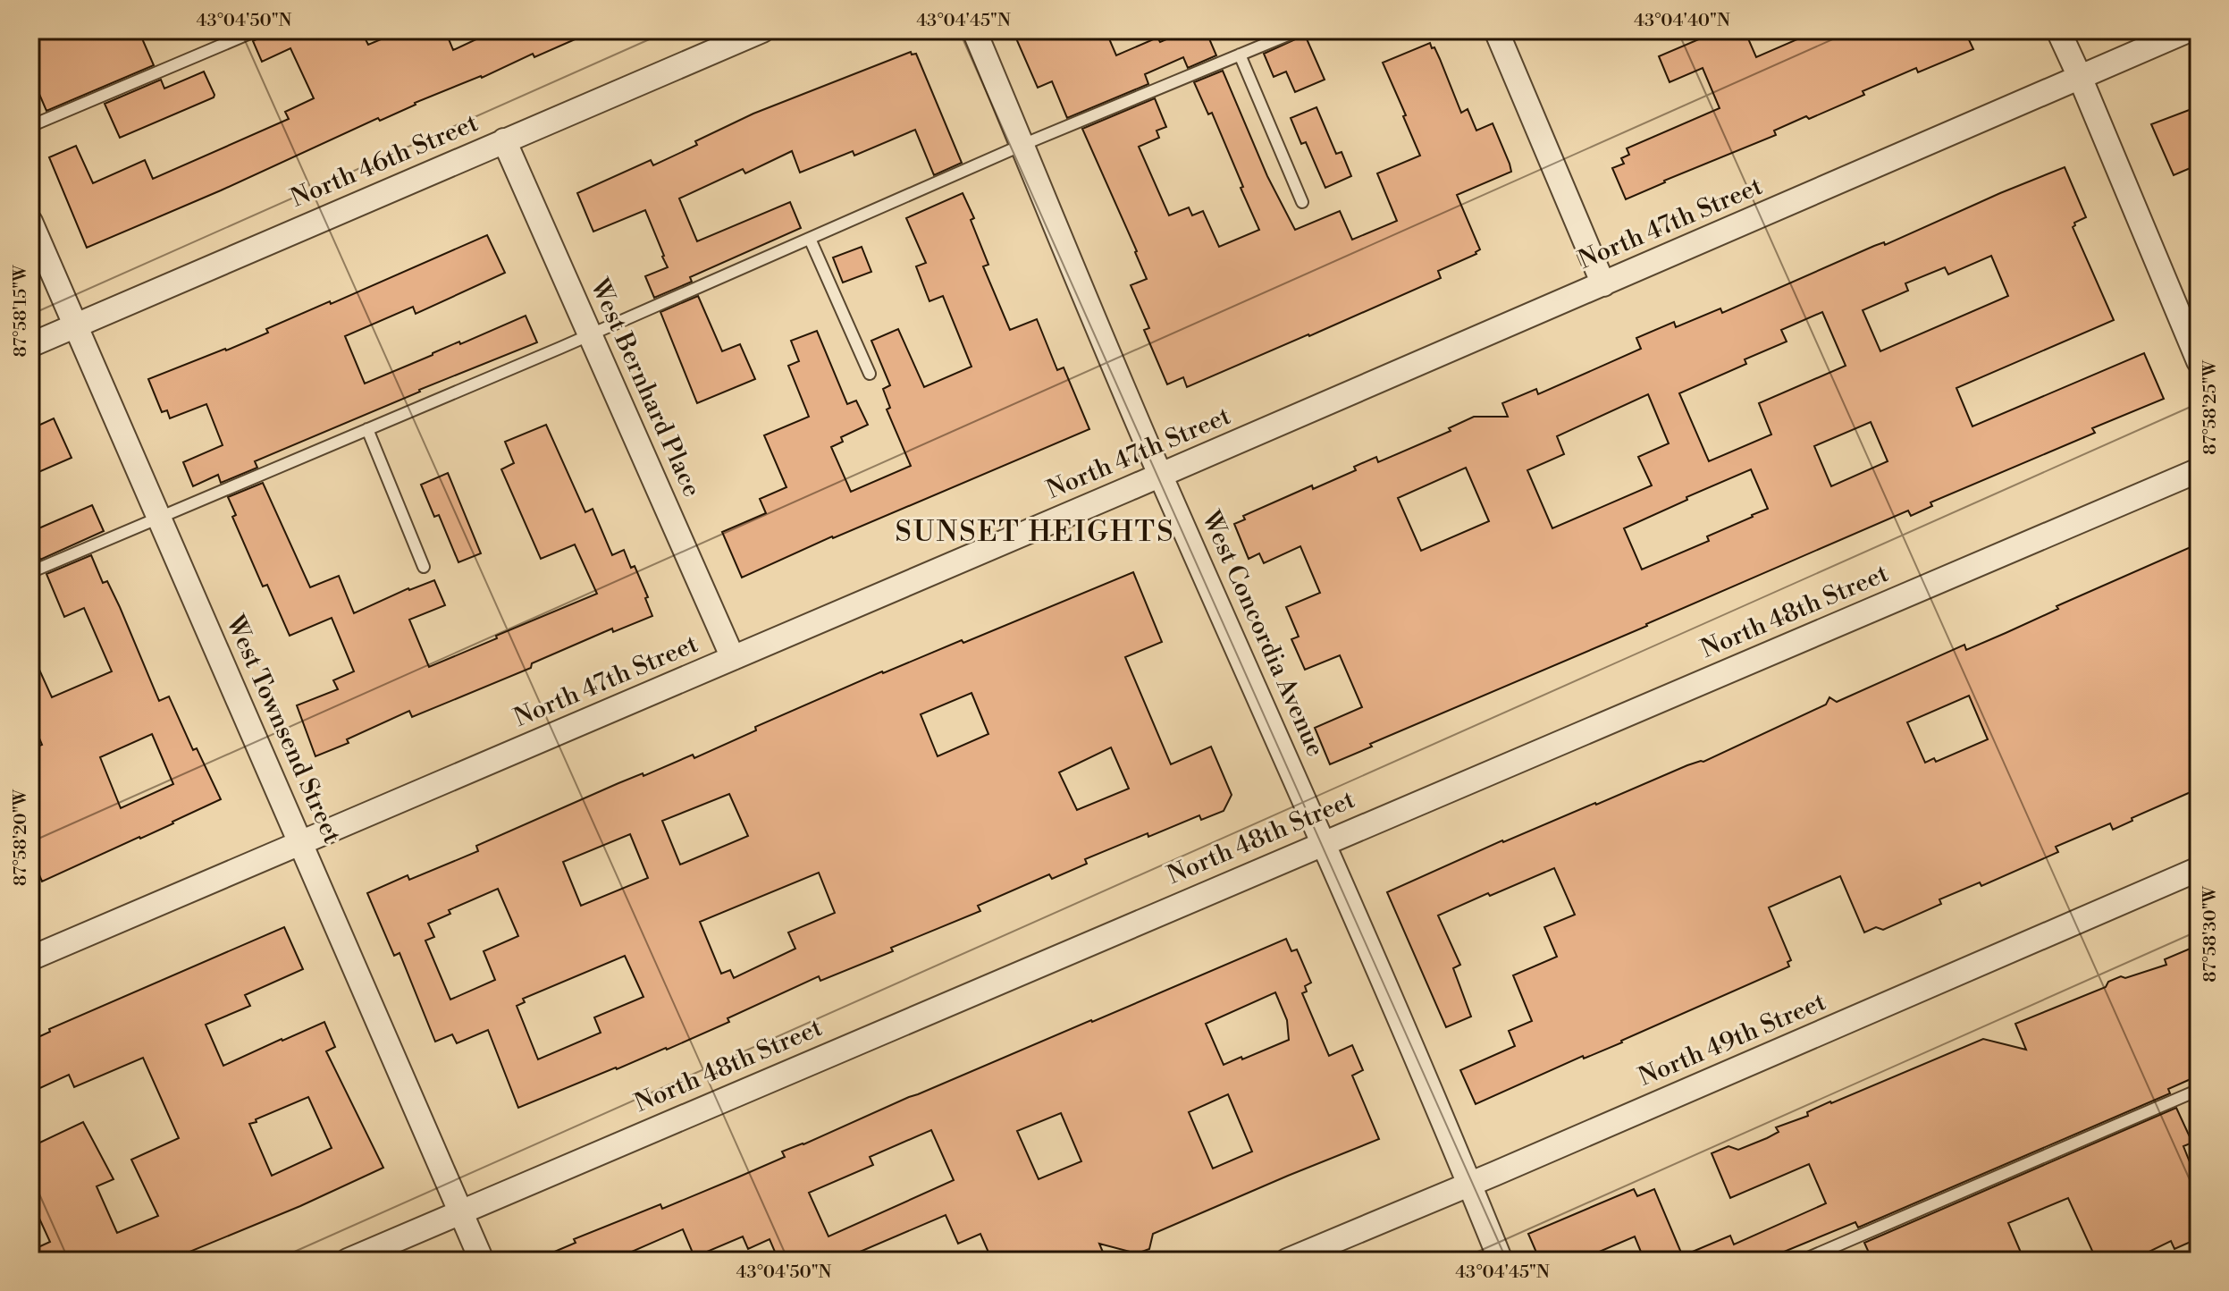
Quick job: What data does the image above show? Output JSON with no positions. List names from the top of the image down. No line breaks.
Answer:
{"streets":{"street":["North 46th Street","North 47th Street","West Bernhard Place","North 48th Street","West Concordia Avenue","West Townsend Street","North 49th Street"]},"crossings":[["North 46th Street","West Bernhard Place"],["North 46th Street","West Townsend Street"],["North 47th Street","West Bernhard Place"],["North 47th Street","West Concordia Avenue"],["North 47th Street","West Townsend Street"],["North 48th Street","West Concordia Avenue"],["North 48th Street","West Townsend Street"],["West Concordia Avenue","North 49th Street"]],"districts":["SUNSET HEIGHTS"],"coordinates":["43°04'50\"N","43°04'45\"N","43°04'40\"N","87°58'15\"W","87°58'25\"W","87°58'20\"W","87°58'30\"W"]}
